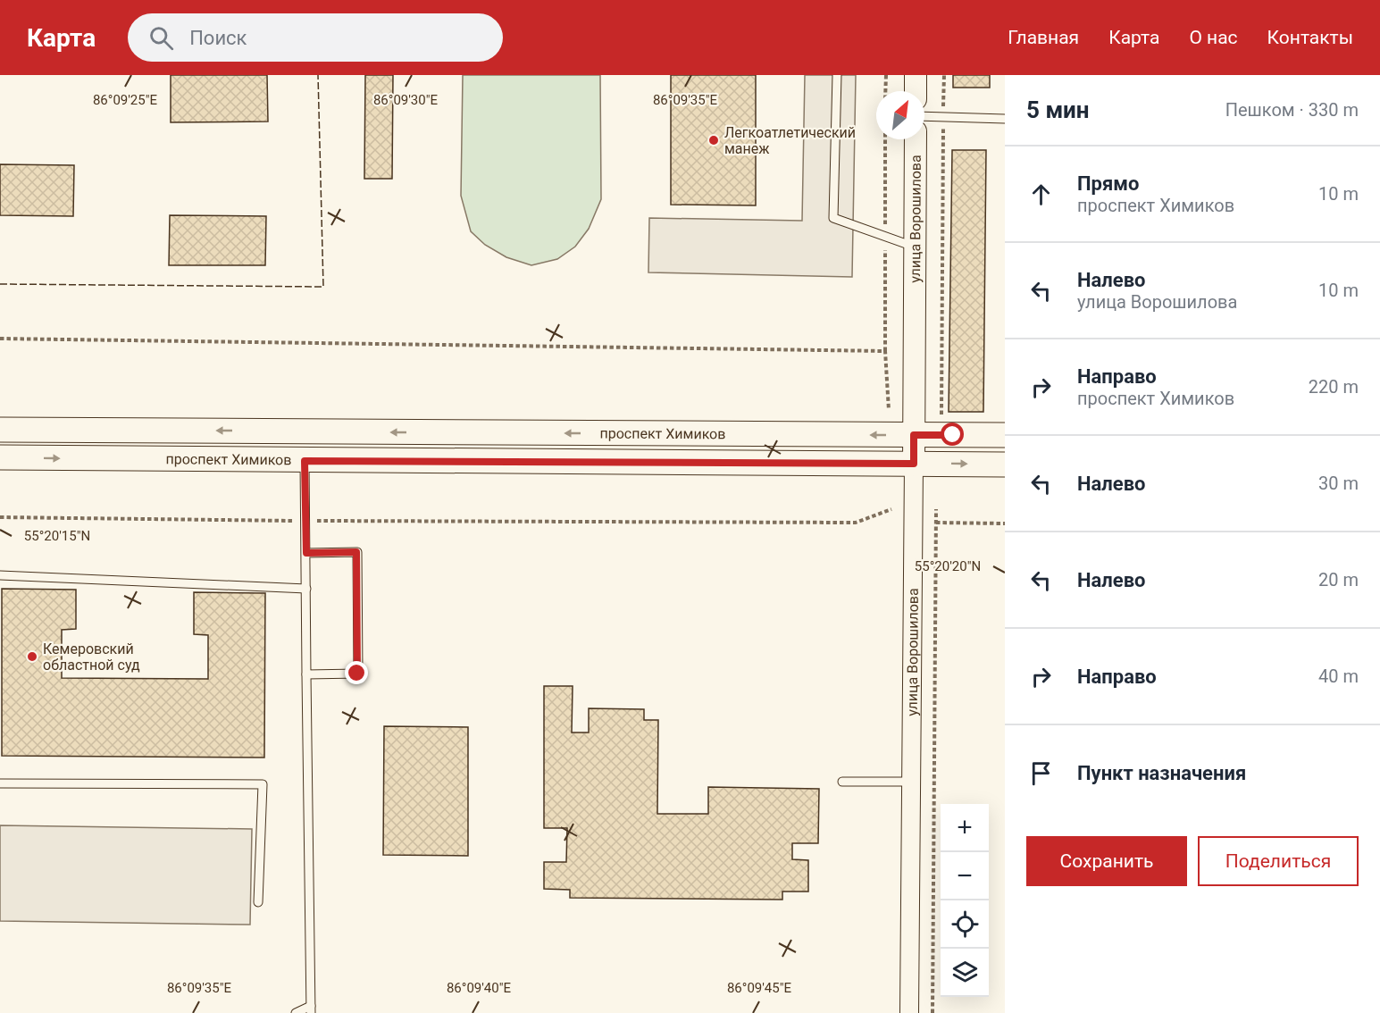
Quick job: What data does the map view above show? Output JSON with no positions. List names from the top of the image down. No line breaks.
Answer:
{"streets":{"main road":["проспект Химиков"],"street":["улица Ворошилова"]},"crossings":[["улица Ворошилова","проспект Химиков"]],"places":["Легкоатлетический манеж","Кемеровский областной суд"],"north":"top right","page":{"header":"Карта","search":"Поиск","nav":["Главная","Карта","О нас","Контакты"],"heading":["5 мин","Пешком · 330 m"],"list":[["Прямо","проспект Химиков","10 m"],["Налево","улица Ворошилова","10 m"],["Направо","проспект Химиков","220 m"],["Налево","30 m"],["Налево","20 m"],["Направо","40 m"],"Пункт назначения"],"map_buttons":["+","−"],"buttons":["Сохранить","Поделиться"]},"coordinates":["86°09'25\"E","86°09'30\"E","86°09'35\"E","55°20'15\"N","55°20'20\"N","86°09'40\"E","86°09'45\"E"]}
